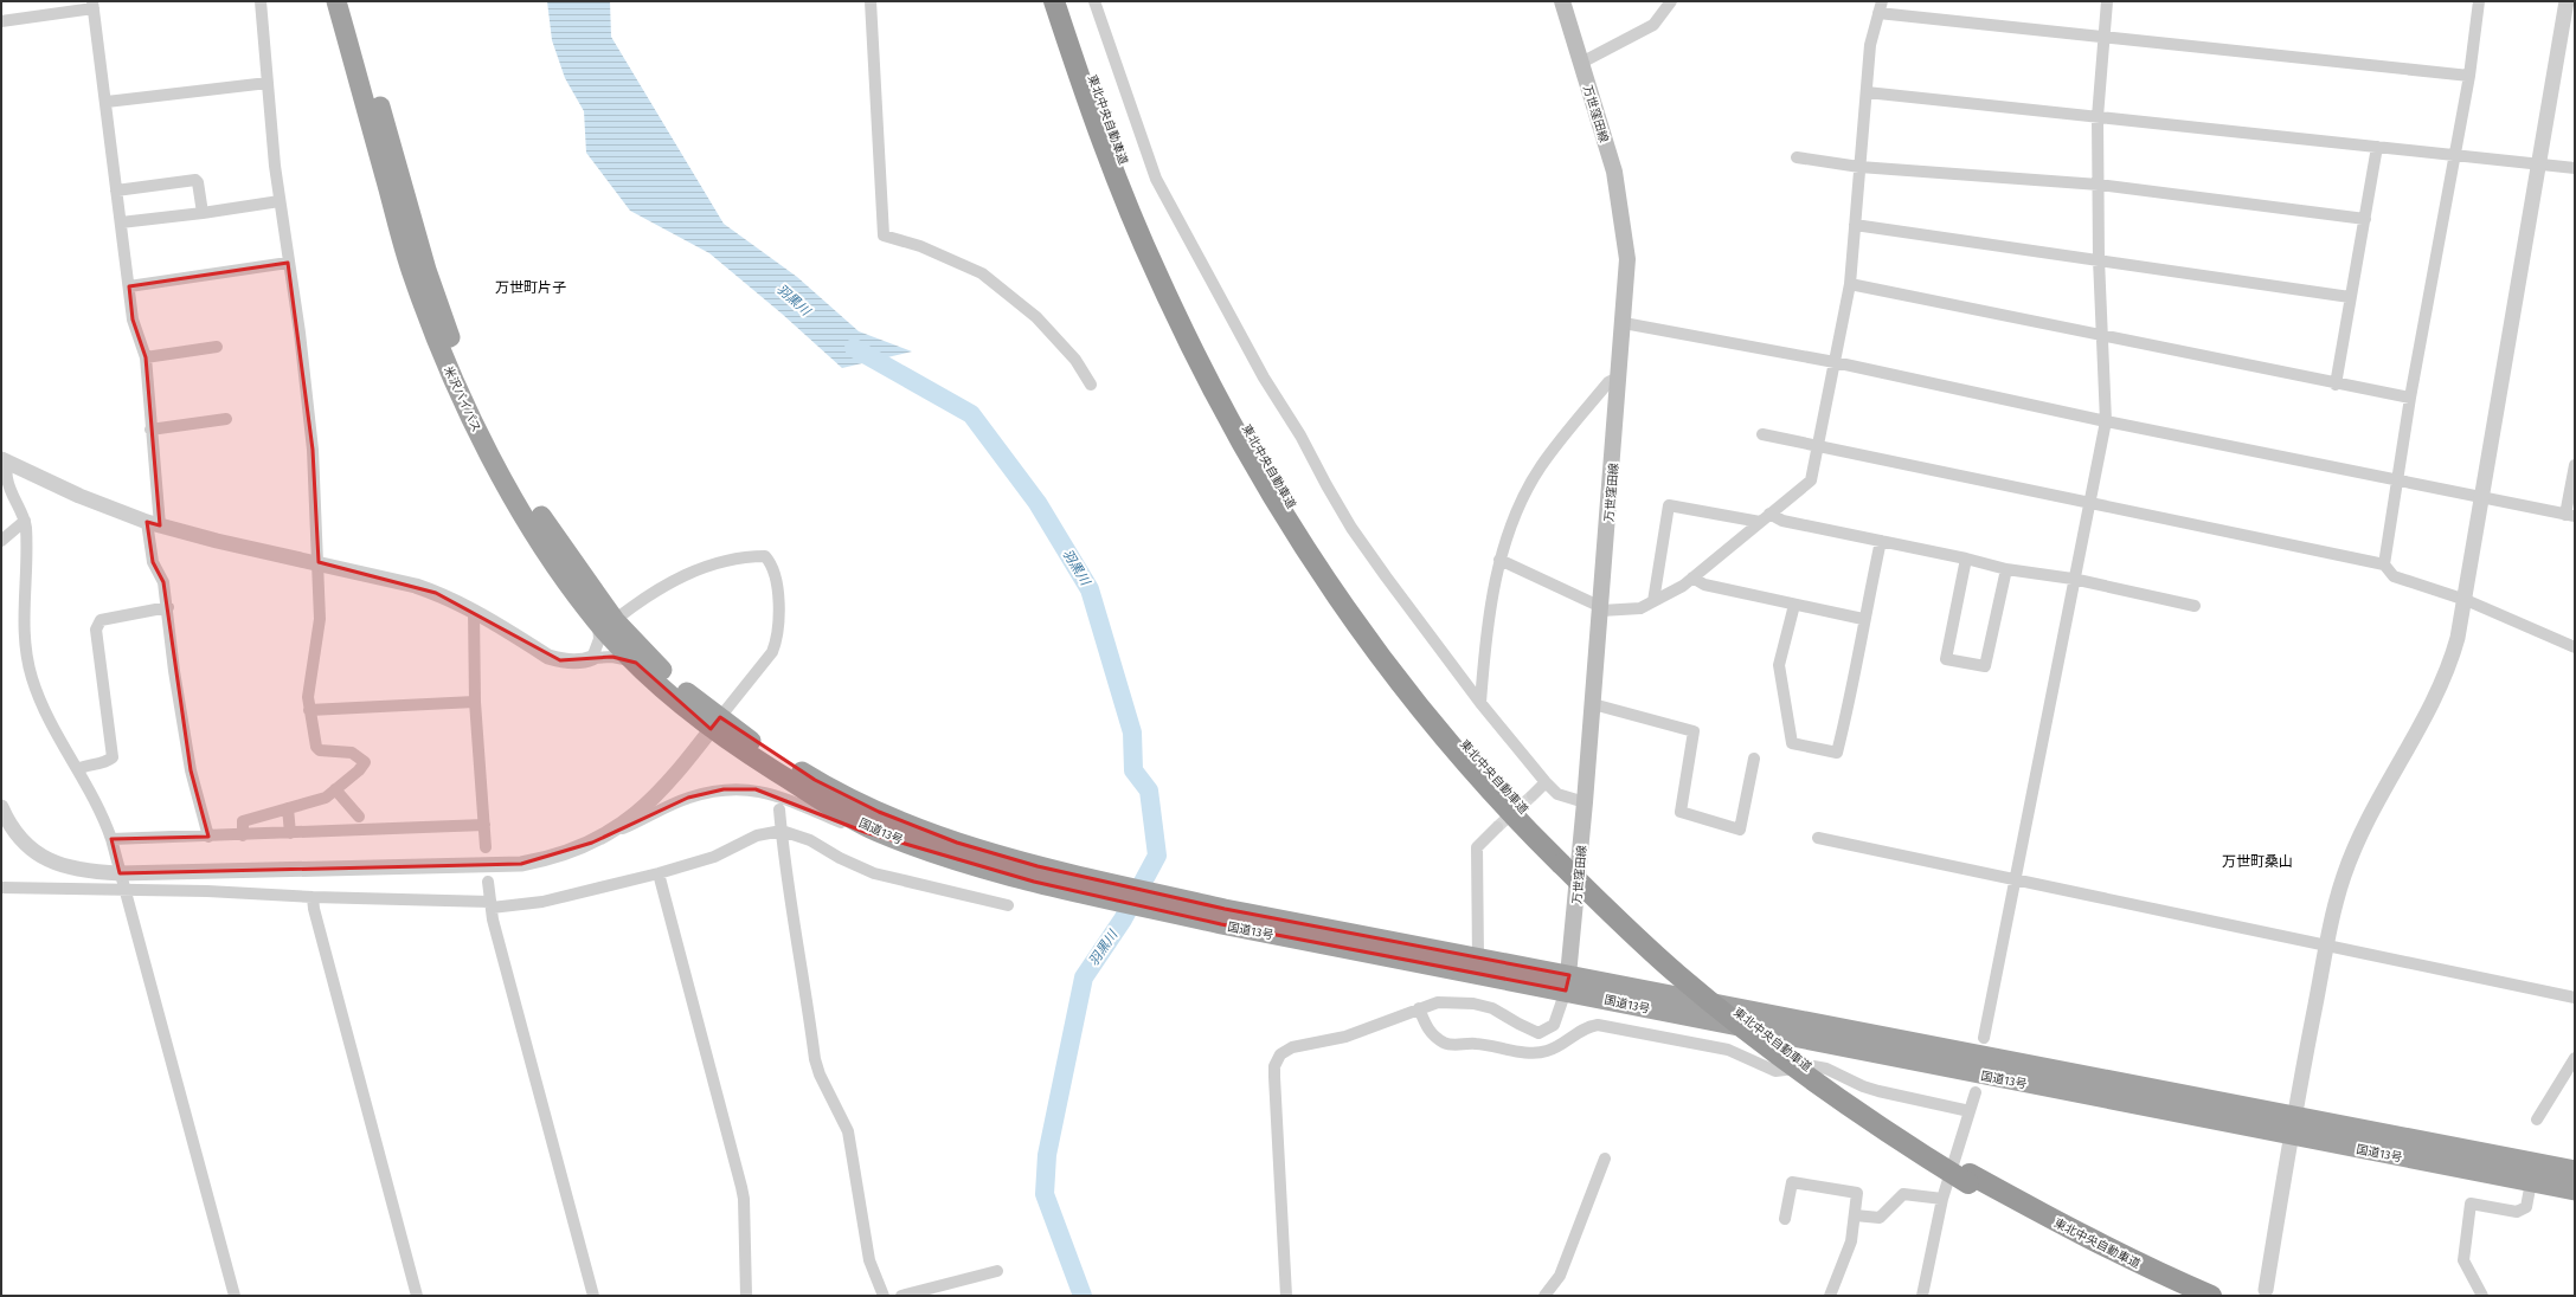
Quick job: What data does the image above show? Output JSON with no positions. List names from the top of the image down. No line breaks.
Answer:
{"streets":{"highway":["東北中央自動車道","米沢バイパス","国道13号"],"main road":["万世窪田線"]},"crossings":[["万世窪田線","国道13号"],["米沢バイパス","国道13号"]],"districts":["万世町片子","万世町桑山"],"water":["羽黒川"]}
